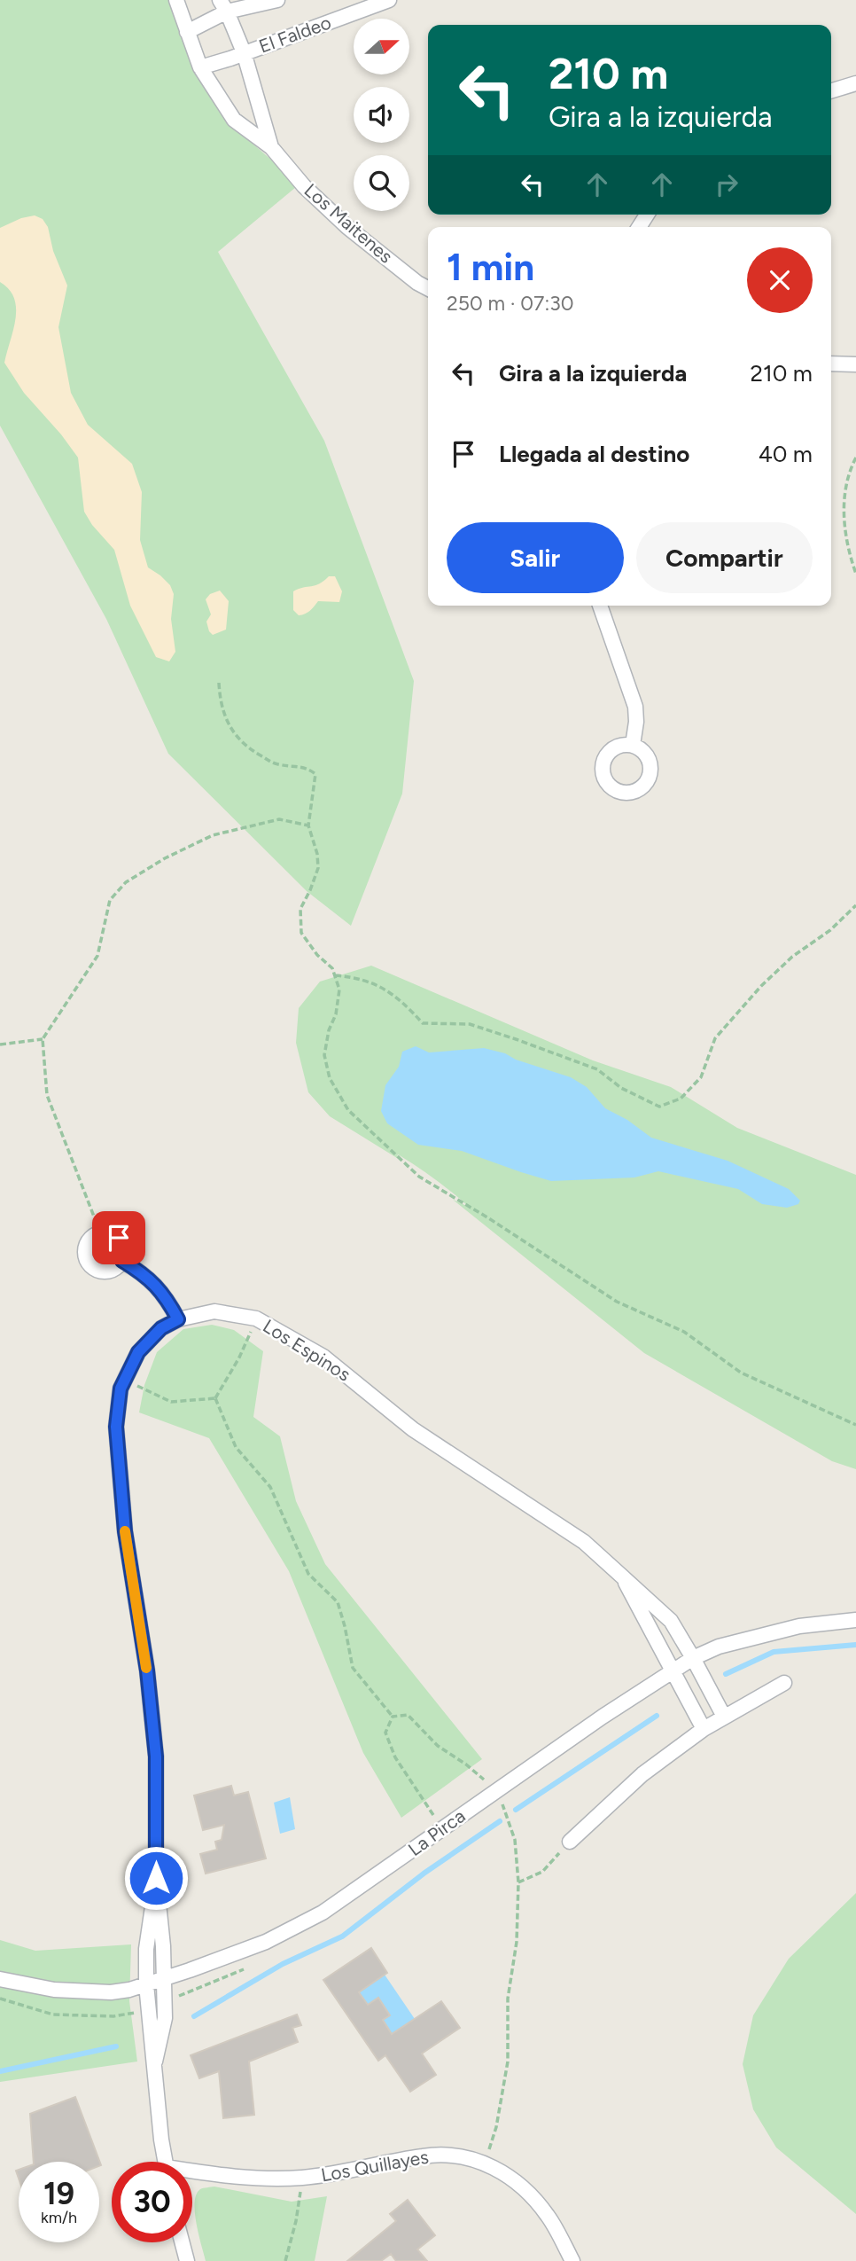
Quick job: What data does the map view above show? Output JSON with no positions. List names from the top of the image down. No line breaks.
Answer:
{"streets":{"street":["El Faldeo","Los Maitenes","Los Espinos","La Pirca","Los Quillayes"]},"crossings":[["El Faldeo","Los Maitenes"],["Los Espinos","La Pirca"]],"north":"right","page":{"turn":["210 m","Gira a la izquierda"],"heading":["1 min","250 m · 07:30"],"list":[{"name":"Gira a la izquierda","value":"210 m"},{"name":"Llegada al destino","value":"40 m"}],"buttons":["Salir","Compartir"],"speed":"19 km/h","limit":"30"}}
